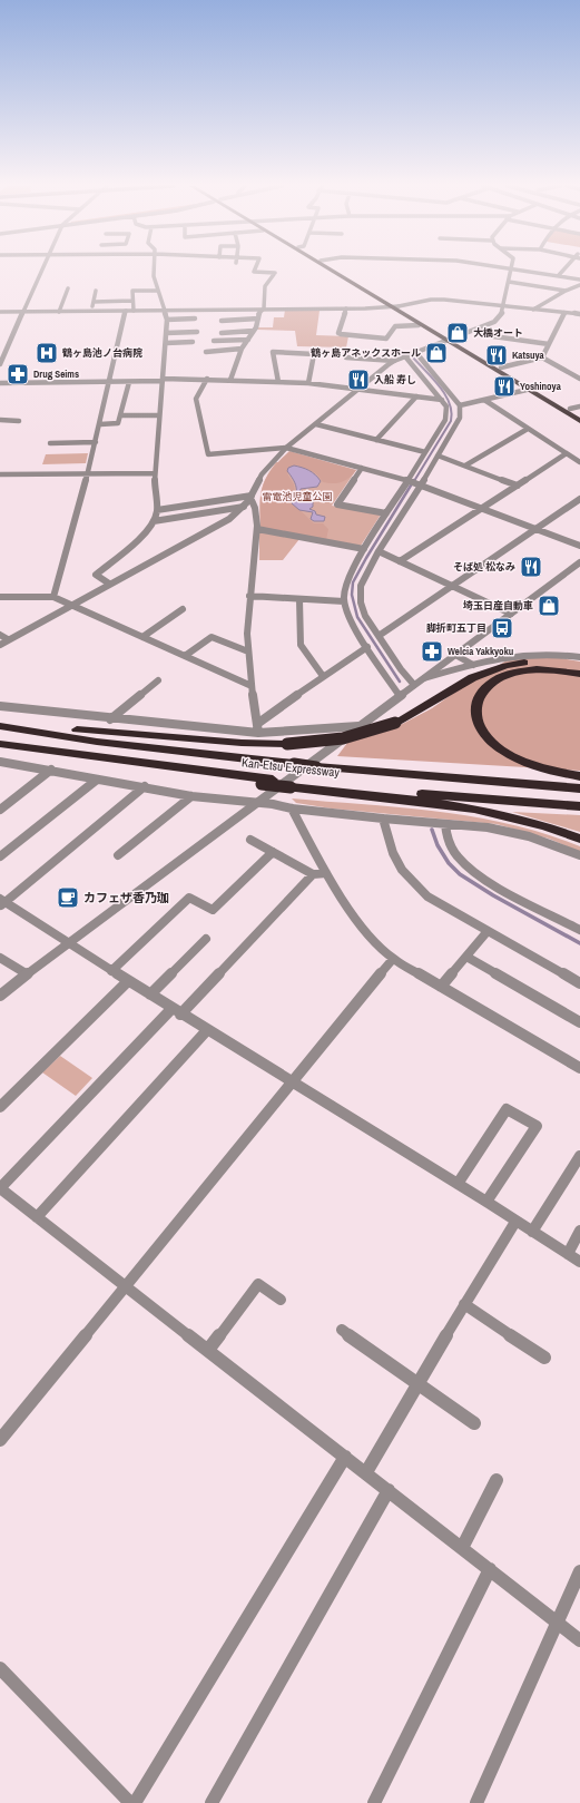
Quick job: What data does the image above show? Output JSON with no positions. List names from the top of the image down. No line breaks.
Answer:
{"streets":{"highway":["Kan-Etsu Expressway"]},"parks":["雷電池児童公園"],"places":{"shop":["大橋オート","鶴ヶ島アネックスホール","埼玉日産自動車"],"hospital":["鶴ヶ島池ノ台病院"],"restaurant":["Katsuya","入船 寿し","Yoshinoya","そば処 松なみ"],"pharmacy":["Drug Seims","Welcia Yakkyoku"],"bus stop":["脚折町五丁目"],"cafe":["カフェザ香乃珈"]}}
